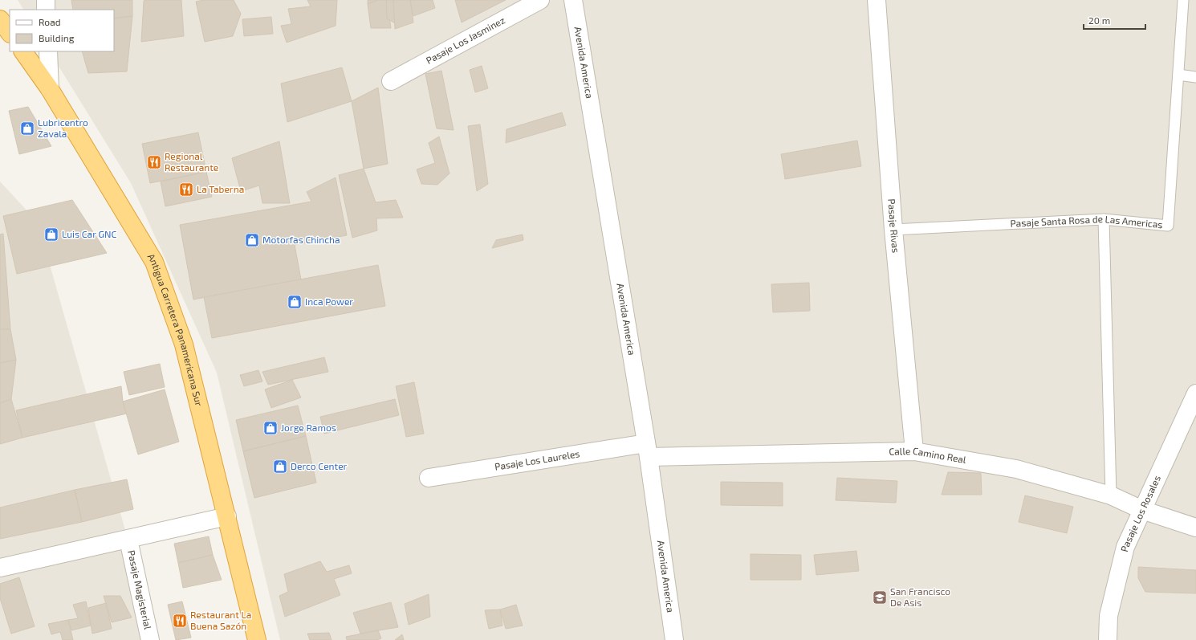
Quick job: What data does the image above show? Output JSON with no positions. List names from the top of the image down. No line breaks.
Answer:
{"streets":{"highway":["Antigua Carretera Panamericana Sur"],"street":["Pasaje Los Jasminez","Avenida America","Pasaje Rivas","Calle Camino Real","Pasaje Los Laureles","Pasaje Los Rosales","Pasaje Magisterial"],"lane":["Pasaje Santa Rosa de Las Americas"]},"crossings":[["Avenida America","Calle Camino Real"],["Avenida America","Pasaje Los Laureles"],["Pasaje Santa Rosa de Las Americas","Pasaje Rivas"],["Pasaje Rivas","Calle Camino Real"],["Calle Camino Real","Pasaje Los Laureles"],["Calle Camino Real","Pasaje Los Rosales"]],"places":{"shop":["Lubricentro Zavala","Luis Car GNC","Motorfas Chincha","Inca Power","Jorge Ramos","Derco Center"],"restaurant":["Regional Restaurante","La Taberna","Restaurant La Buena Sazón"],"school or university":["San Francisco De Asis"]},"legend":["Road","Building"],"scale_bar":"20 m"}
